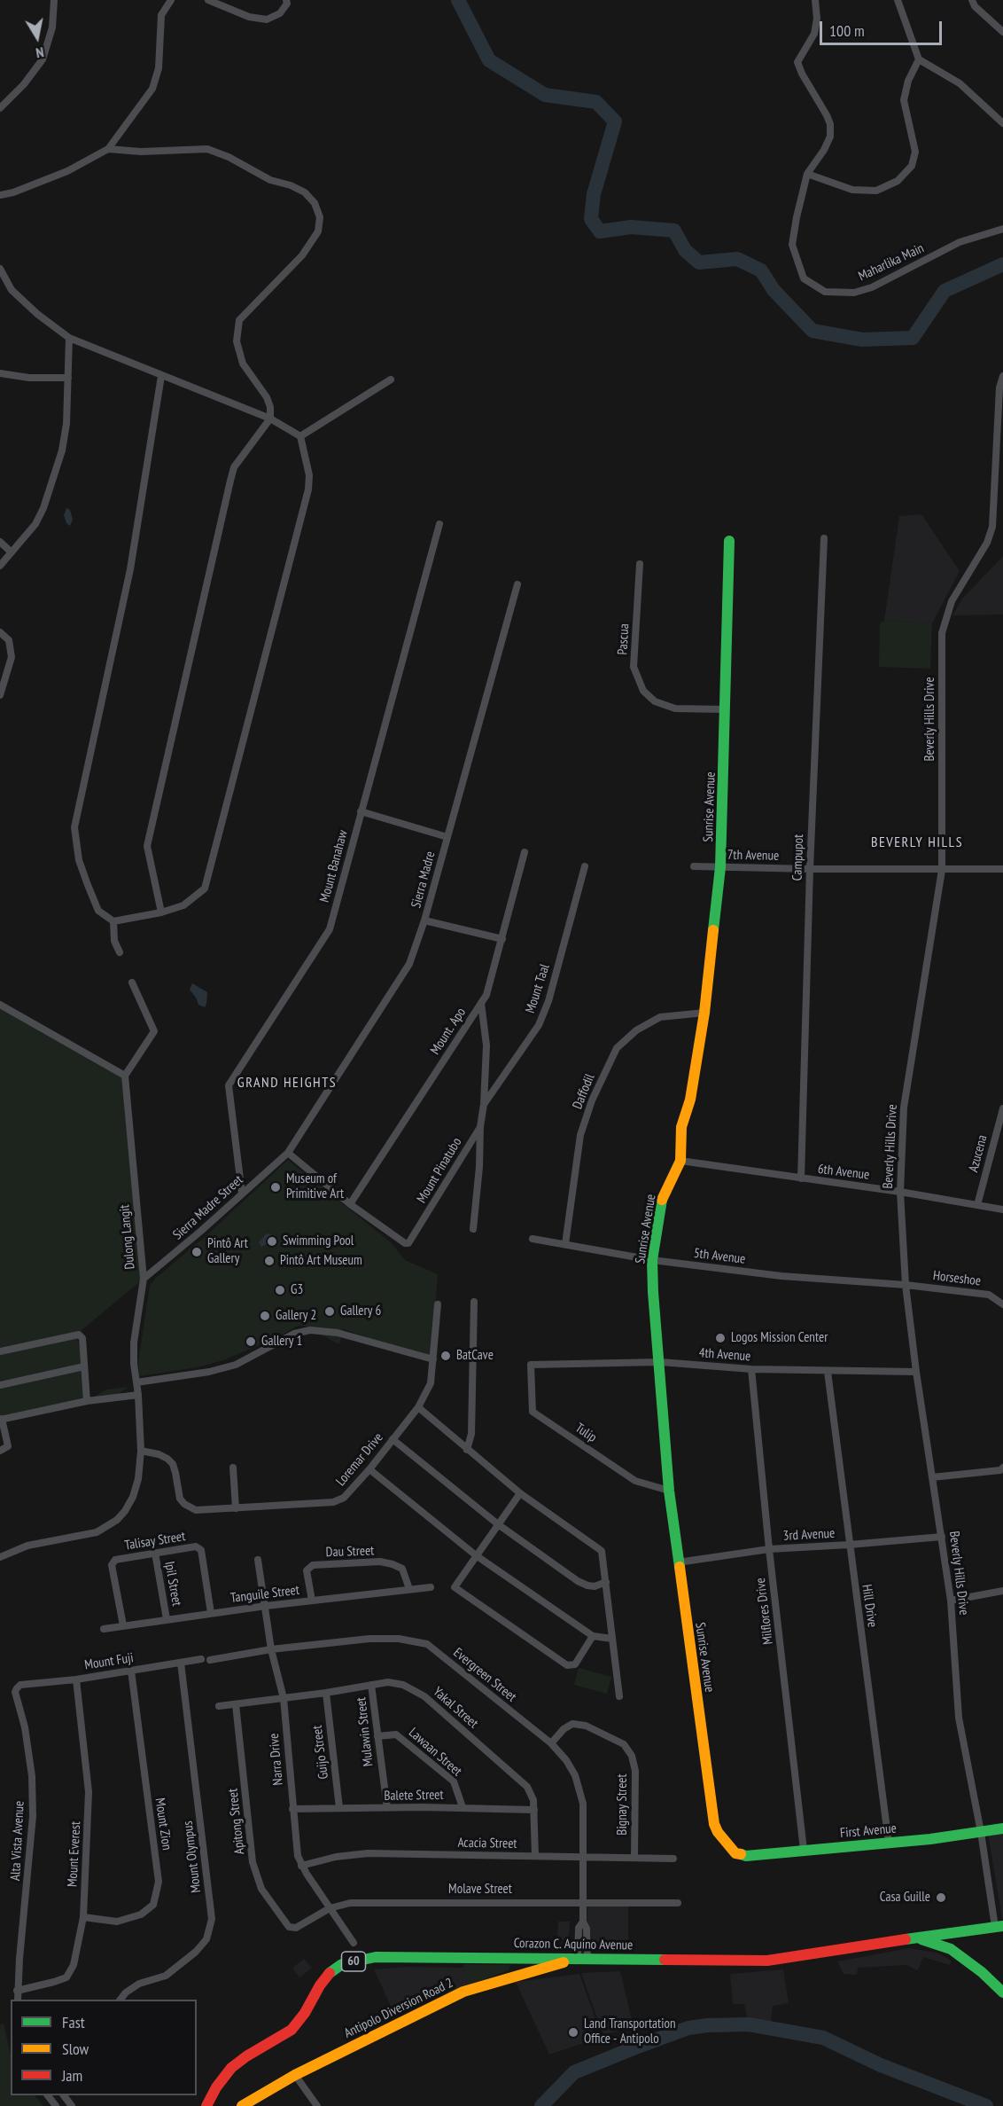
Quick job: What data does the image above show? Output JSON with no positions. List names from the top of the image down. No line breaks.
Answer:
{"streets":{"street":["Maharlika Main","Pascua","Beverly Hills Drive","Sunrise Avenue","7th Avenue","Campupot","Mount Banahaw","Sierra Madre","Mount Taal","Mount. Apo","Daffodil","Azucena","Mount Pinatubo","6th Avenue","Sierra Madre Street","Dulong Langit","5th Avenue","Horseshoe","4th Avenue","Tulip","Loremar Drive","3rd Avenue","Talisay Street","Dau Street","Ipil Street","Tanguile Street","Hill Drive","Milflores Drive","Mount Fuji","Evergreen Street","Yakal Street","Mulawin Street","Guijo Street","Lawaan Street","Narra Drive","Balete Street","Bignay Street","Apitong Street","Mount Zion","First Avenue","Alta Vista Avenue","Acacia Street","Mount Everest","Mount Olympus","Molave Street","Corazon C. Aquino Avenue","60","Antipolo Diversion Road 2"]},"crossings":[["Pascua","Sunrise Avenue"],["Beverly Hills Drive","7th Avenue"],["Beverly Hills Drive","6th Avenue"],["Beverly Hills Drive","5th Avenue"],["Beverly Hills Drive","Horseshoe"],["Beverly Hills Drive","4th Avenue"],["Beverly Hills Drive","3rd Avenue"],["Beverly Hills Drive","First Avenue"],["Beverly Hills Drive","Corazon C. Aquino Avenue"],["Sunrise Avenue","7th Avenue"],["Sunrise Avenue","Daffodil"],["Sunrise Avenue","6th Avenue"],["Sunrise Avenue","5th Avenue"],["Sunrise Avenue","4th Avenue"],["Sunrise Avenue","Tulip"],["Sunrise Avenue","3rd Avenue"],["Sunrise Avenue","First Avenue"],["7th Avenue","Campupot"],["Campupot","6th Avenue"],["Mount Banahaw","Sierra Madre Street"],["Sierra Madre","Sierra Madre Street"],["Mount Taal","Mount Pinatubo"],["Mount. Apo","Mount Pinatubo"],["Daffodil","5th Avenue"],["Azucena","6th Avenue"],["Sierra Madre Street","Dulong Langit"],["Dulong Langit","Loremar Drive"],["5th Avenue","Horseshoe"],["4th Avenue","Tulip"],["4th Avenue","Hill Drive"],["4th Avenue","Milflores Drive"],["3rd Avenue","Hill Drive"],["3rd Avenue","Milflores Drive"],["Talisay Street","Ipil Street"],["Talisay Street","Tanguile Street"],["Dau Street","Tanguile Street"],["Ipil Street","Tanguile Street"],["Tanguile Street","Narra Drive"],["Hill Drive","First Avenue"],["Milflores Drive","First Avenue"],["Mount Fuji","Mount Zion"],["Mount Fuji","Alta Vista Avenue"],["Mount Fuji","Mount Everest"],["Mount Fuji","Mount Olympus"],["Evergreen Street","Narra Drive"],["Evergreen Street","Bignay Street"],["Evergreen Street","Acacia Street"],["Evergreen Street","Molave Street"],["Yakal Street","Mulawin Street"],["Yakal Street","Guijo Street"],["Yakal Street","Narra Drive"],["Yakal Street","Balete Street"],["Yakal Street","Apitong Street"],["Yakal Street","Acacia Street"],["Mulawin Street","Lawaan Street"],["Mulawin Street","Balete Street"],["Guijo Street","Balete Street"],["Lawaan Street","Balete Street"],["Narra Drive","Balete Street"],["Narra Drive","Acacia Street"],["Narra Drive","Molave Street"],["Bignay Street","Acacia Street"],["Apitong Street","Molave Street"],["Mount Zion","Mount Everest"],["Alta Vista Avenue","Mount Everest"],["Corazon C. Aquino Avenue","60"],["Corazon C. Aquino Avenue","Antipolo Diversion Road 2"]],"districts":["BEVERLY HILLS","GRAND HEIGHTS"],"places":["Museum of Primitive Art","Swimming Pool","Pintô Art Gallery","Pintô Art Museum","G3","Gallery 6","Gallery 2","Logos Mission Center","Gallery 1","BatCave","Casa Guille","Land Transportation Office - Antipolo"],"legend":["Fast","Slow","Jam"],"scale_bar":"100 m","north":"bottom"}
